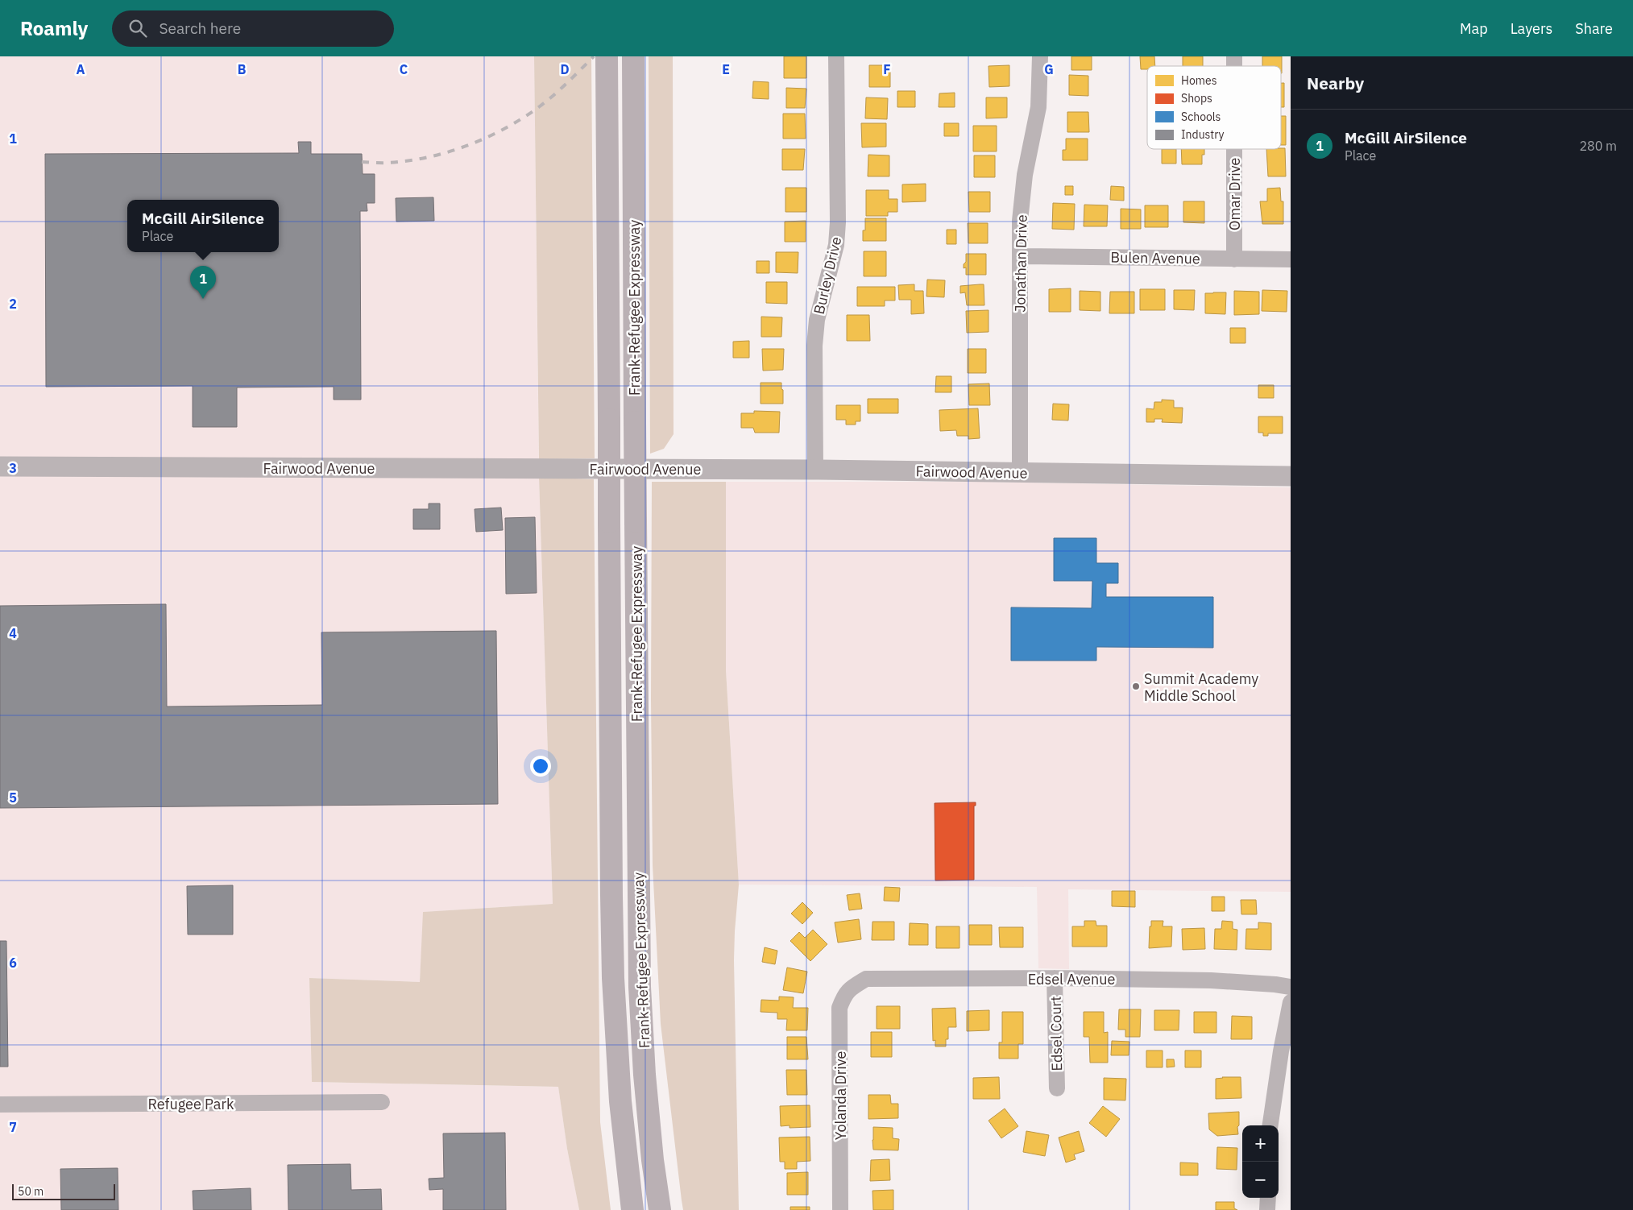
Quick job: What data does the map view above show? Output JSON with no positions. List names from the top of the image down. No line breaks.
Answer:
{"streets":{"highway":["Frank-Refugee Expressway"],"street":["Omar Drive","Bulen Avenue","Jonathan Drive","Burley Drive","Fairwood Avenue","Edsel Avenue","Edsel Court","Yolanda Drive","Refugee Park"]},"crossings":[["Omar Drive","Bulen Avenue"],["Bulen Avenue","Jonathan Drive"],["Jonathan Drive","Fairwood Avenue"],["Burley Drive","Fairwood Avenue"],["Edsel Avenue","Edsel Court"],["Edsel Avenue","Yolanda Drive"]],"places":["Summit Academy Middle School"],"legend":["Homes","Shops","Schools","Industry"],"scale_bar":"50 m","page":{"header":"Roamly","search":"Search here","nav":["Map","Layers","Share"],"heading":"Nearby","list":[{"mark":"1","name":"McGill AirSilence","note":"Place","value":"280 m"}],"popup":["McGill AirSilence","Place"],"pins":"1","map_buttons":["+","−"],"scale":"50 m"},"grid":{"columns":["A","B","C","D","E","F","G"],"rows":["1","2","3","4","5","6","7"]}}
